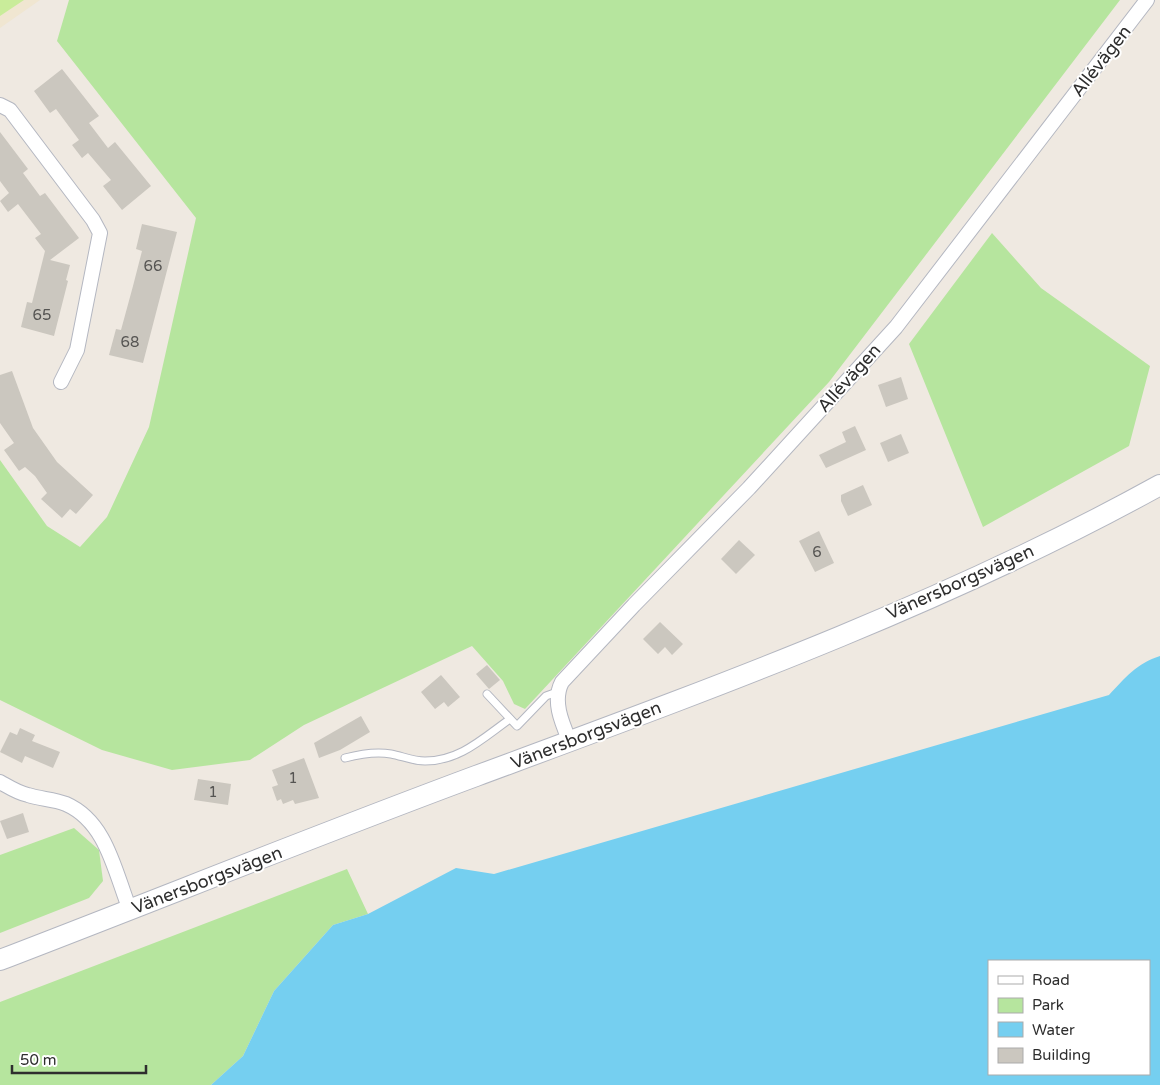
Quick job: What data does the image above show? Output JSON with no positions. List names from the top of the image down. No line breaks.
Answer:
{"streets":{"main road":["Vänersborgsvägen"],"street":["Allévägen"]},"house_numbers":["66","65","68","6","1","1"],"legend":["Road","Park","Water","Building"],"scale_bar":"50 m"}
